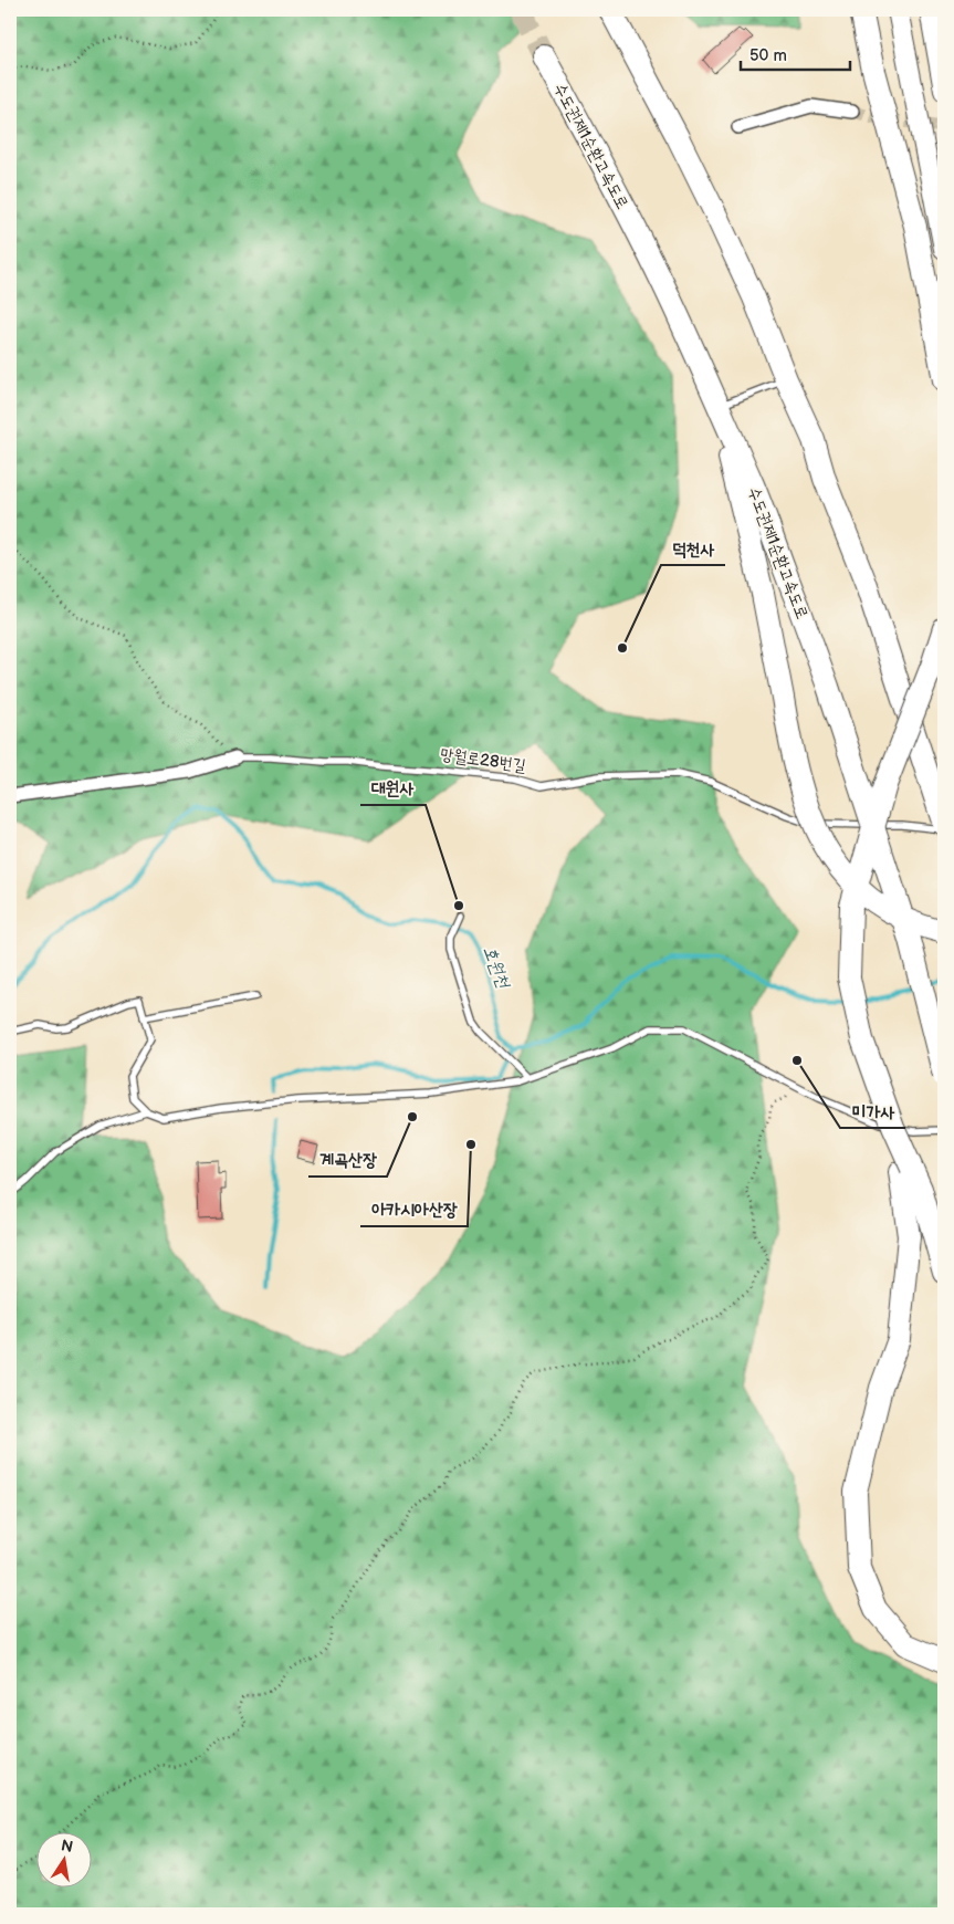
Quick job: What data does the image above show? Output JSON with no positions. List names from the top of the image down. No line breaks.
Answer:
{"streets":{"highway":["수도권제1순환고속도로"],"street":["망월로28번길"]},"water":["호원천"],"places":["덕천사","대원사","미가사","계곡산장","아카시아산장"],"scale_bar":"50 m","north":"top"}
